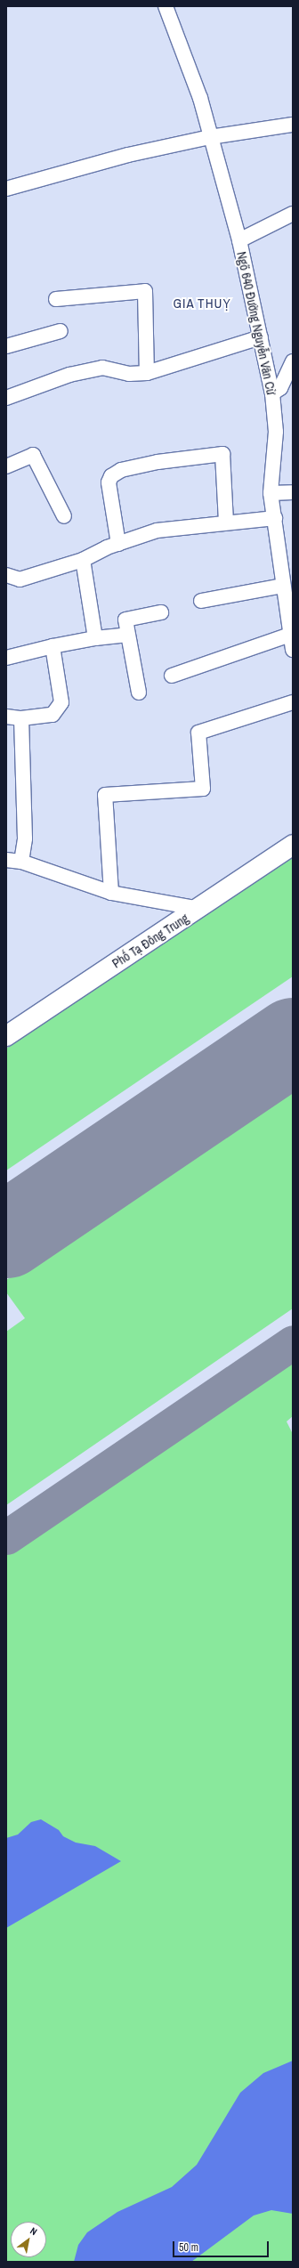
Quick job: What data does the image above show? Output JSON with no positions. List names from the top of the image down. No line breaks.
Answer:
{"streets":{"street":["Ngõ 640 Đường Nguyễn Văn Cừ","Phố Tạ Đông Trung"]},"districts":["GIA THUỴ"],"scale_bar":"50 m","north":"top right"}
